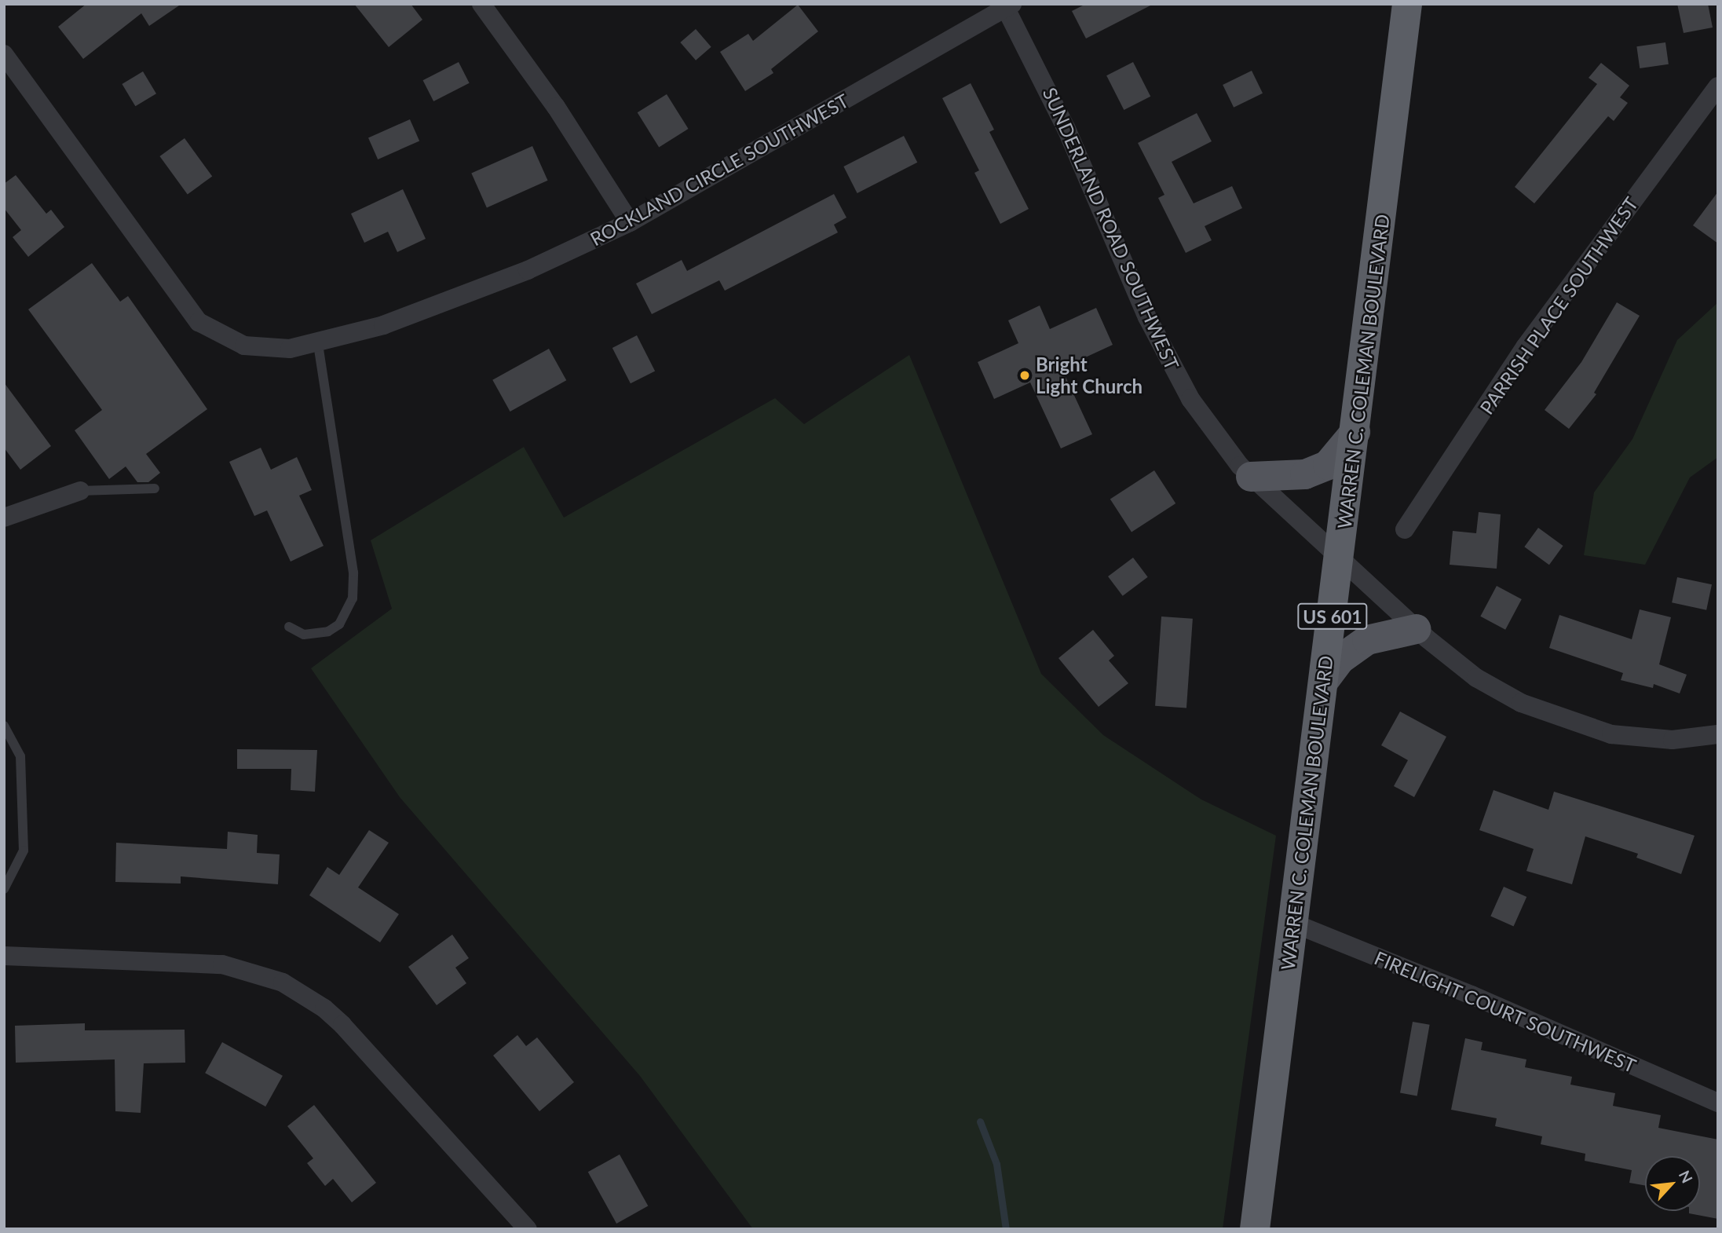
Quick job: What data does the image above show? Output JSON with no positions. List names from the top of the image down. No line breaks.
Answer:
{"streets":{"highway":["WARREN C. COLEMAN BOULEVARD","US 601"],"street":["ROCKLAND CIRCLE SOUTHWEST","SUNDERLAND ROAD SOUTHWEST","PARRISH PLACE SOUTHWEST","FIRELIGHT COURT SOUTHWEST"]},"crossings":[["ROCKLAND CIRCLE SOUTHWEST","SUNDERLAND ROAD SOUTHWEST"],["SUNDERLAND ROAD SOUTHWEST","WARREN C. COLEMAN BOULEVARD"],["WARREN C. COLEMAN BOULEVARD","FIRELIGHT COURT SOUTHWEST"]],"places":["Bright Light Church"],"north":"top right"}
